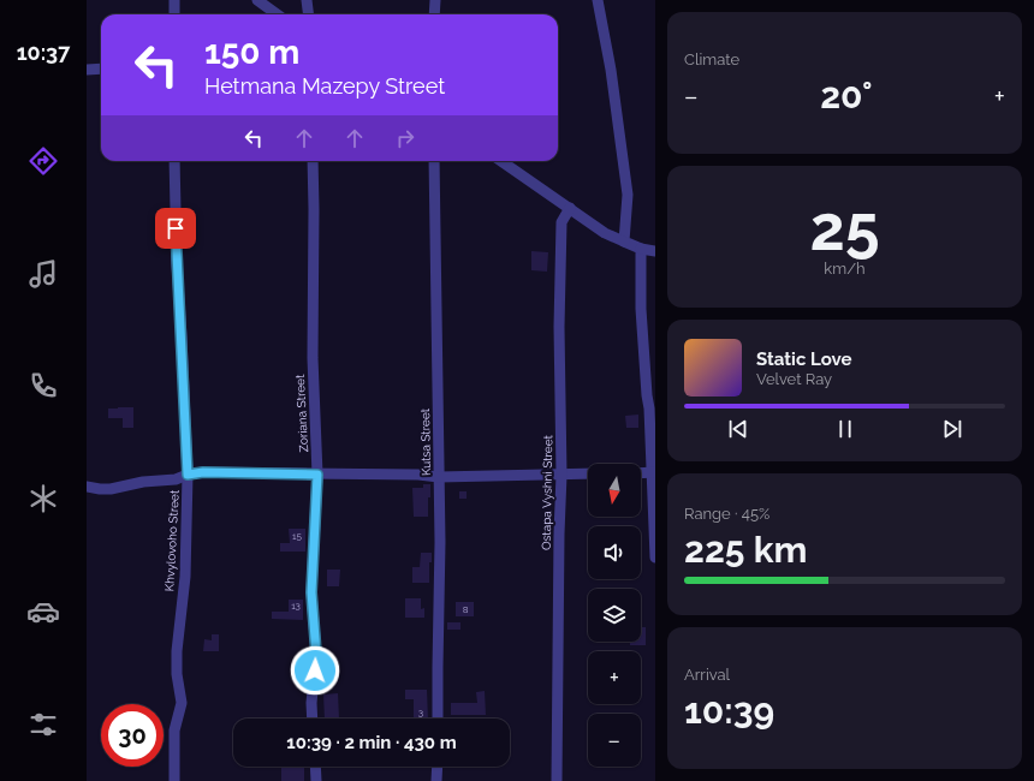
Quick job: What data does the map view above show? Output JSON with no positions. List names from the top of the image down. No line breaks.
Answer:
{"streets":{"street":["Zoriana Street","Kutsa Street","Ostapa Vyshni Street","Khvylovoho Street"]},"house_numbers":["15","13","8","3"],"north":"bottom","page":{"tabs":"10:37","tile":["Climate",["25","km/h"],["Range · 45%","225 km"],["Arrival","10:39"]],"turn":["150 m","Hetmana Mazepy Street"],"heat":["−","20°","+"],"song":["Static Love","Velvet Ray"],"map_buttons":["+","−"],"limit":"30","trip":"10:39 · 2 min · 430 m"}}
